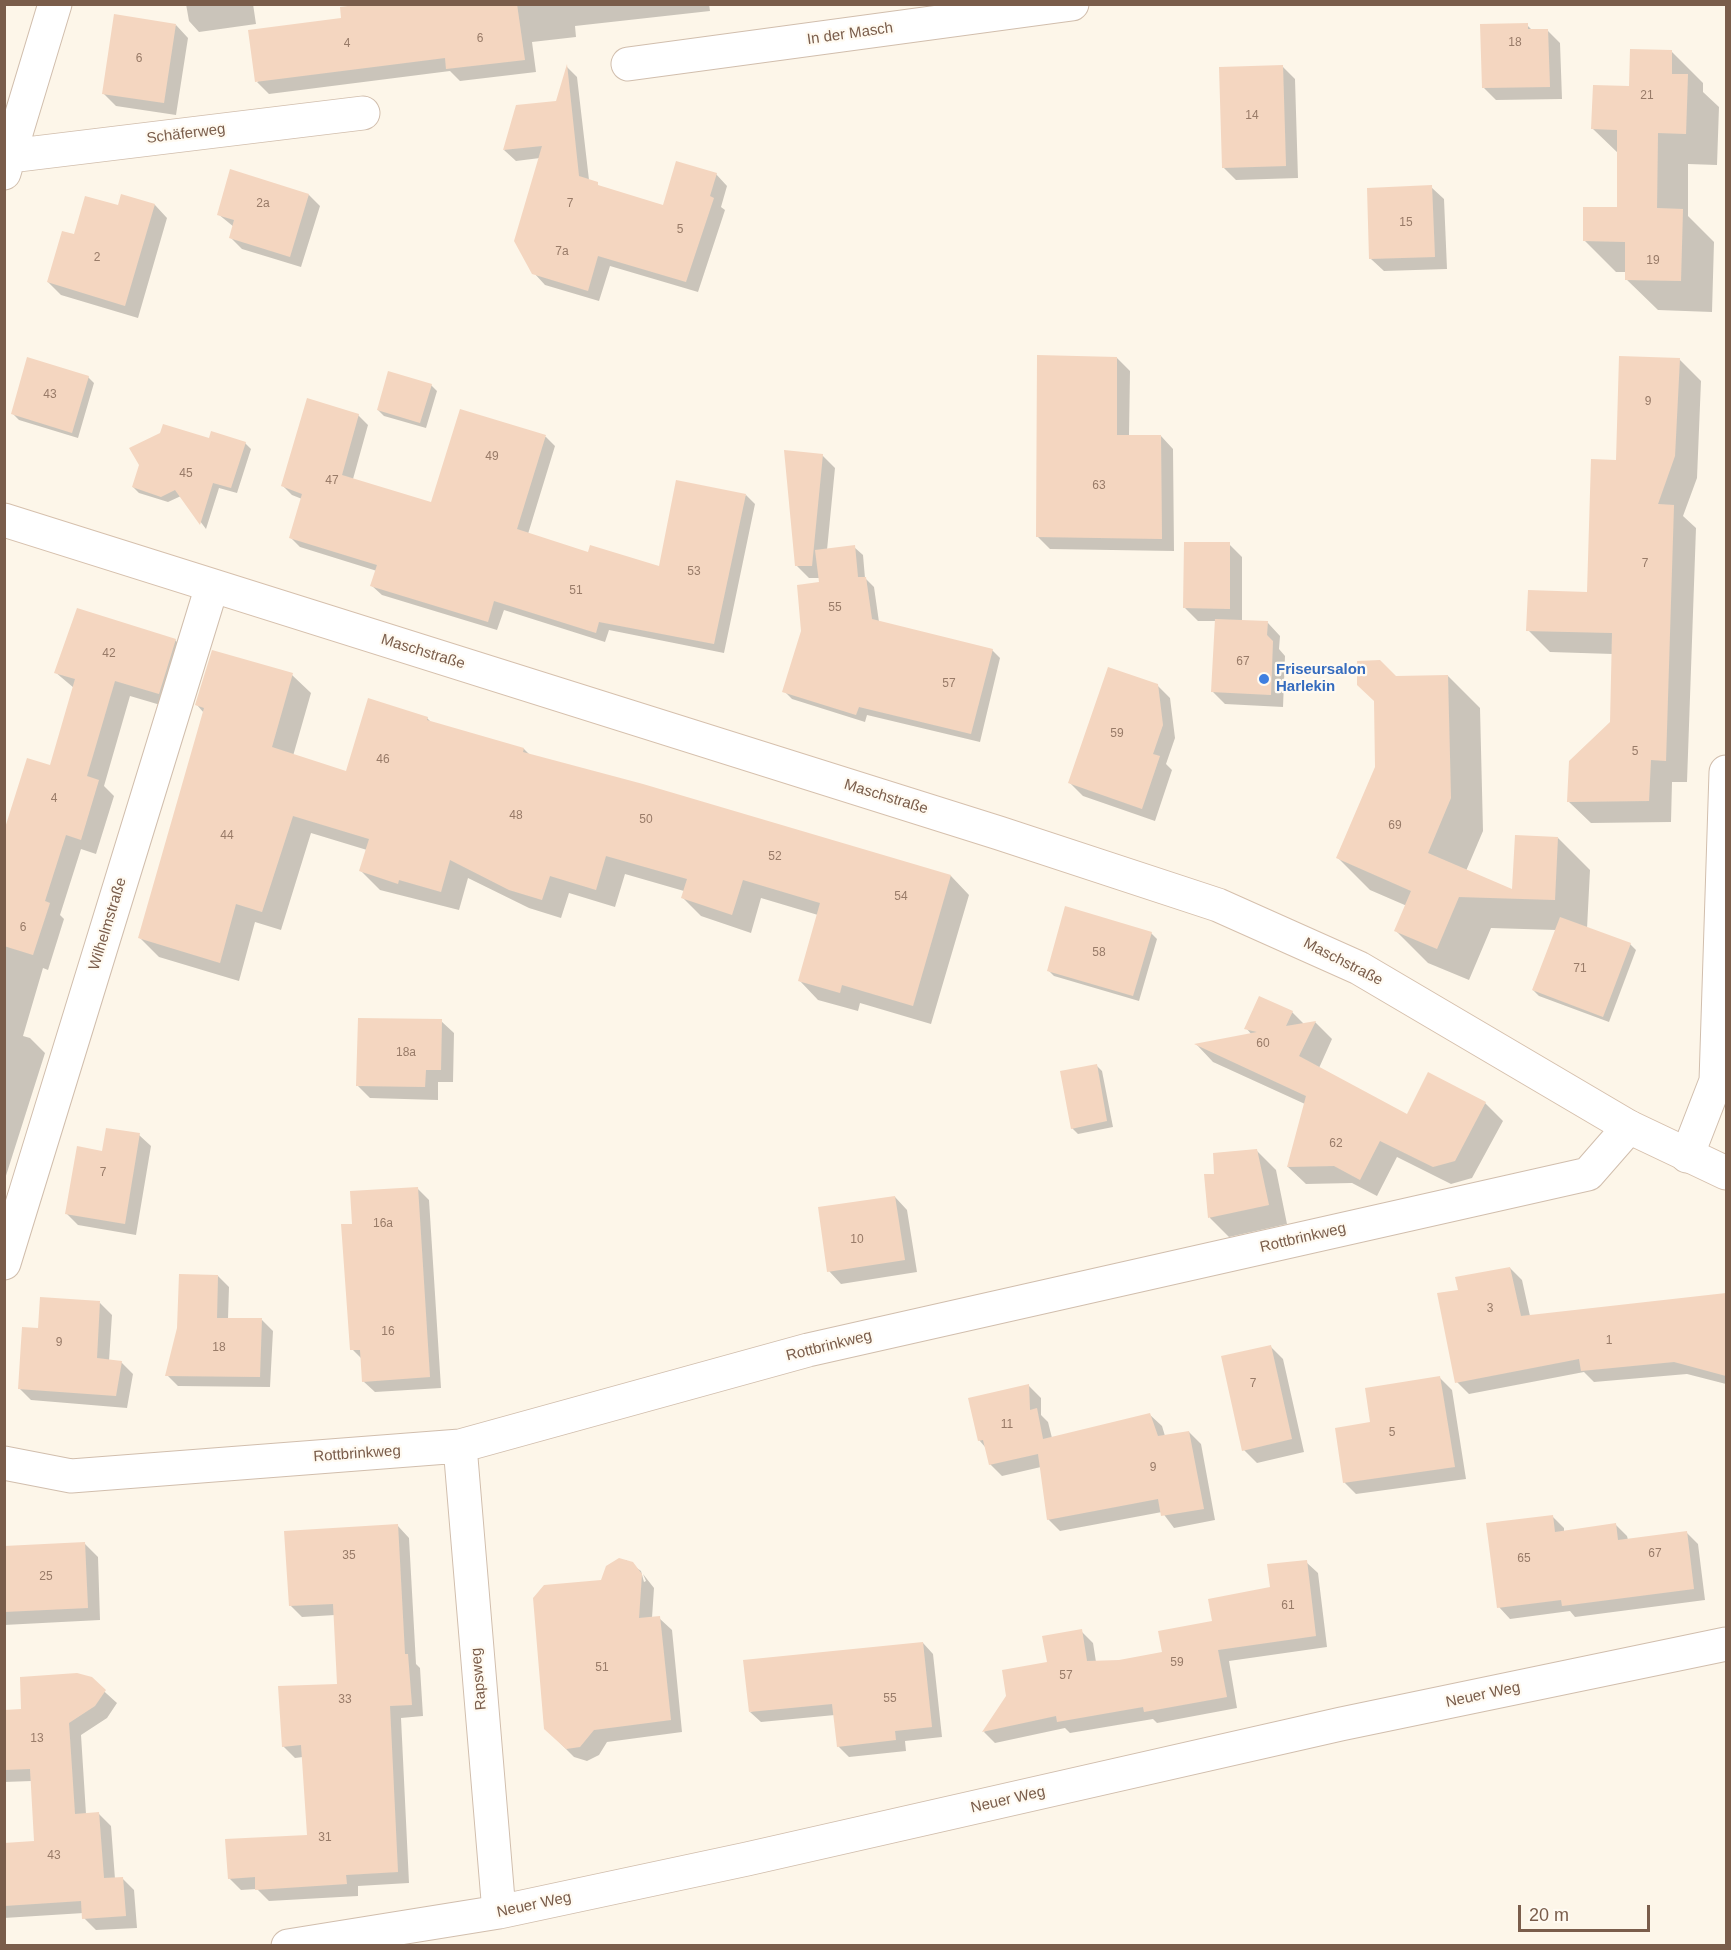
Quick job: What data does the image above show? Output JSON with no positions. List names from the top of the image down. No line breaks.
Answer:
{"streets":{"street":["In der Masch","Schäferweg","Maschstraße","Wilhelmstraße","Rottbrinkweg","Rapsweg","Neuer Weg"]},"crossings":[["Maschstraße","Wilhelmstraße"],["Maschstraße","Rottbrinkweg"],["Rottbrinkweg","Rapsweg"],["Rapsweg","Neuer Weg"]],"places":["Friseursalon Harlekin"],"house_numbers":["6","18","4","6","21","14","2a","7","15","5","7a","2","19","43","9","49","45","47","63","7","53","51","55","42","67","57","59","5","46","4","48","50","69","44","52","54","6","58","71","60","18a","62","7","16a","10","3","16","1","9","18","7","11","5","9","67","35","65","25","61","59","51","57","55","33","13","31","43"],"scale_bar":"20 m"}
